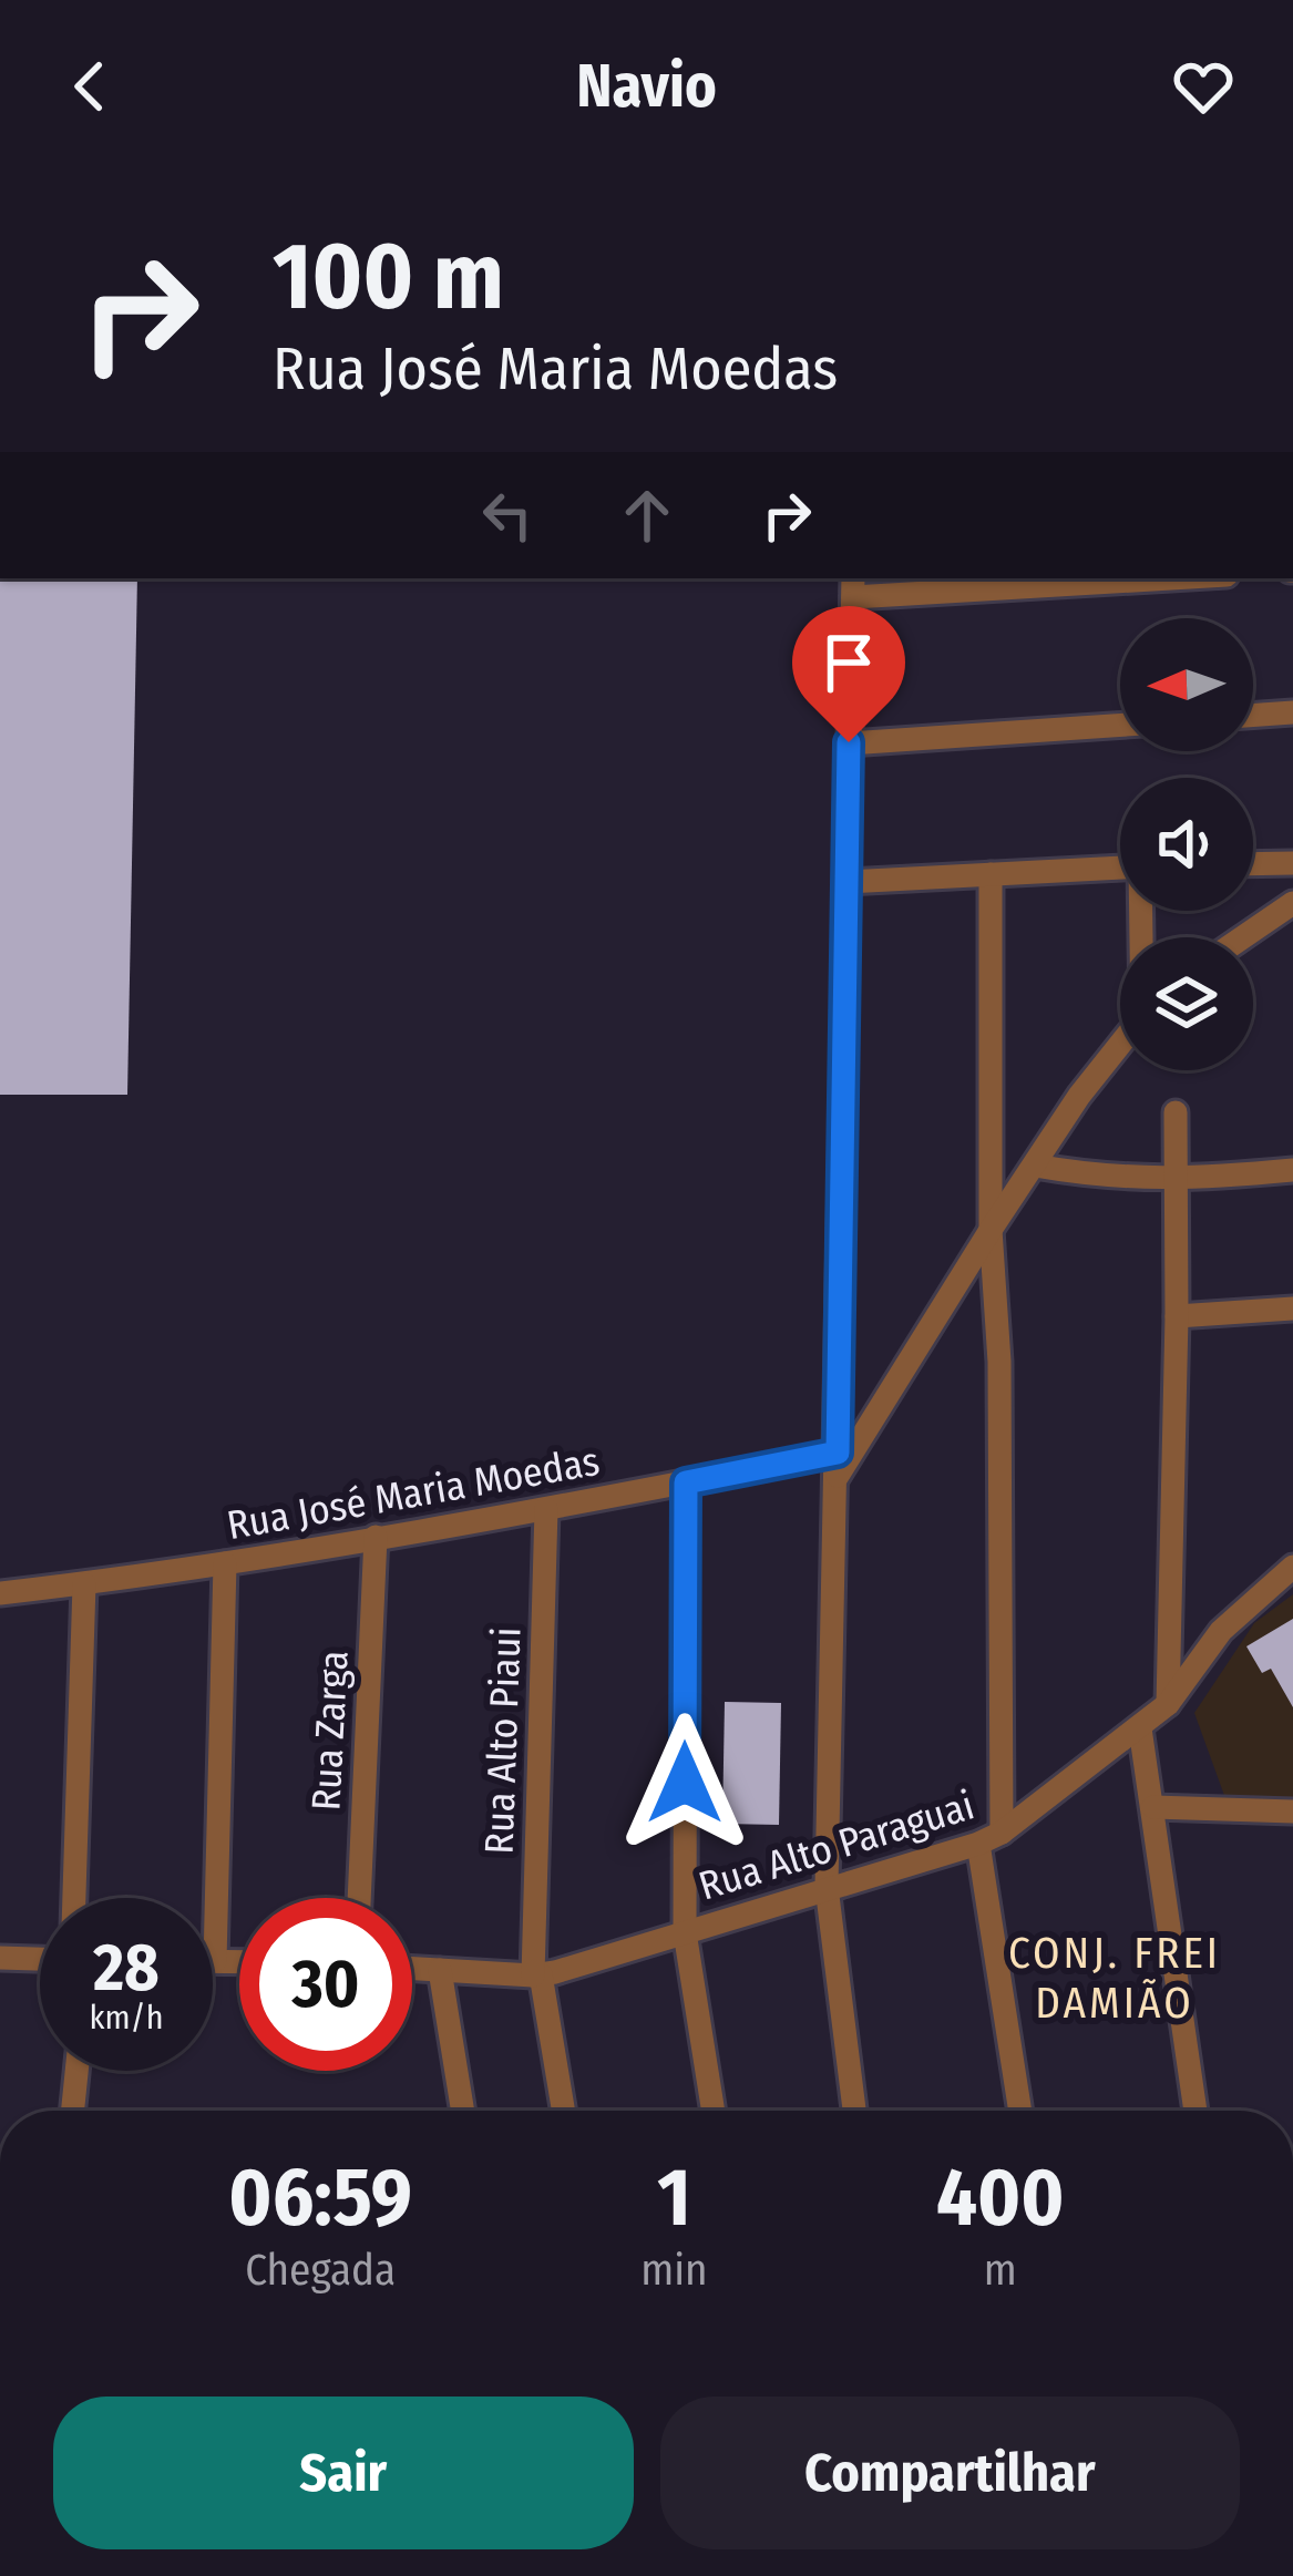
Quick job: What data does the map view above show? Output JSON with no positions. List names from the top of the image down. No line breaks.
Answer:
{"streets":{"street":["Rua José Maria Moedas","Rua Zarga","Rua Alto Piaui","Rua Alto Paraguai"]},"crossings":[["Rua José Maria Moedas","Rua Zarga"],["Rua José Maria Moedas","Rua Alto Piaui"],["Rua Alto Piaui","Rua Alto Paraguai"]],"districts":["CONJ. FREI DAMIÃO"],"north":"left","page":{"header":"Navio","turn":["100 m","Rua José Maria Moedas"],"speed":"28 km/h","limit":"30","eta":["06:59","Chegada","1","min","400","m"],"buttons":["Sair","Compartilhar"]}}
